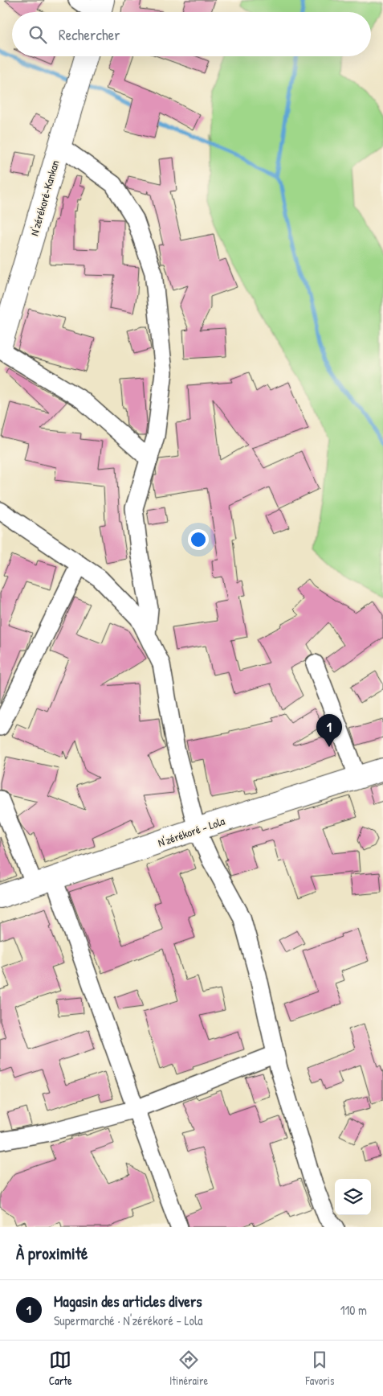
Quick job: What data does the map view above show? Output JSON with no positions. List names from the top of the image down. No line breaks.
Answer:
{"streets":{"highway":["N'zérékoré-Kankan","N'zérékoré - Lola"]},"page":{"search":"Rechercher","pins":"1","heading":"À proximité","list":[{"mark":"1","name":"Magasin des articles divers","note":"Supermarché · N'zérékoré - Lola","value":"110 m"}],"nav":["Carte","Itinéraire","Favoris"]}}
